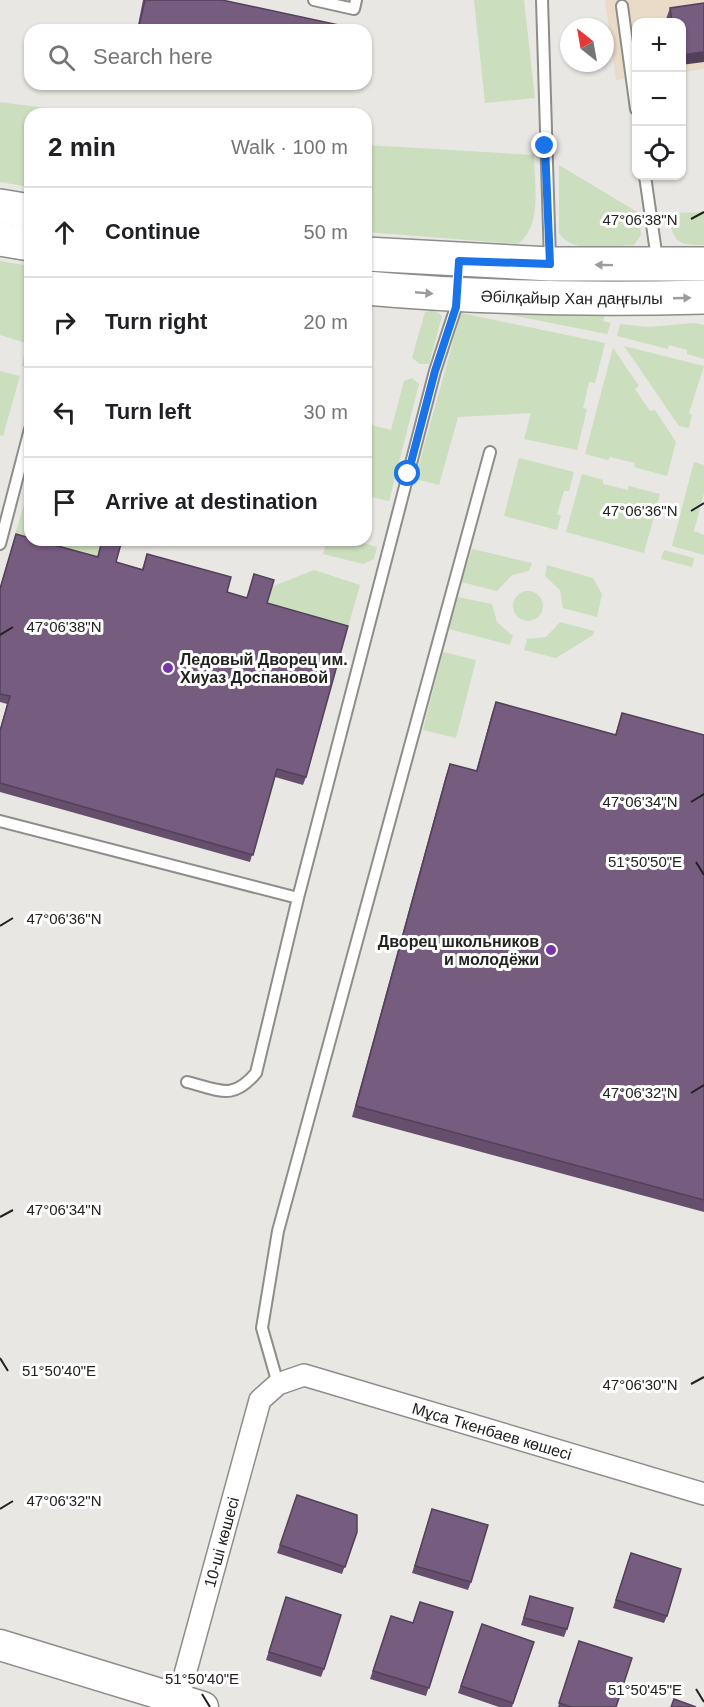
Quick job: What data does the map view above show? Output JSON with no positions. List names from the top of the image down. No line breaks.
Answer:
{"streets":{"main road":["Әбілқайыр Хан даңғылы"],"street":["Мұса Ткенбаев көшесі","10-ші көшесі"]},"crossings":[["Мұса Ткенбаев көшесі","10-ші көшесі"]],"places":["Ледовый Дворец им. Хиуаз Доспановой","Дворец школьников и молодёжи"],"north":"top left","page":{"map_buttons":["+","−"],"search":"Search here","heading":["2 min","Walk · 100 m"],"list":[["Continue","50 m"],["Turn right","20 m"],["Turn left","30 m"],"Arrive at destination"]},"coordinates":["47°06'38\"N","47°06'36\"N","47°06'34\"N","51°50'50\"E","47°06'32\"N","51°50'40\"E","47°06'30\"N","51°50'45\"E"]}
